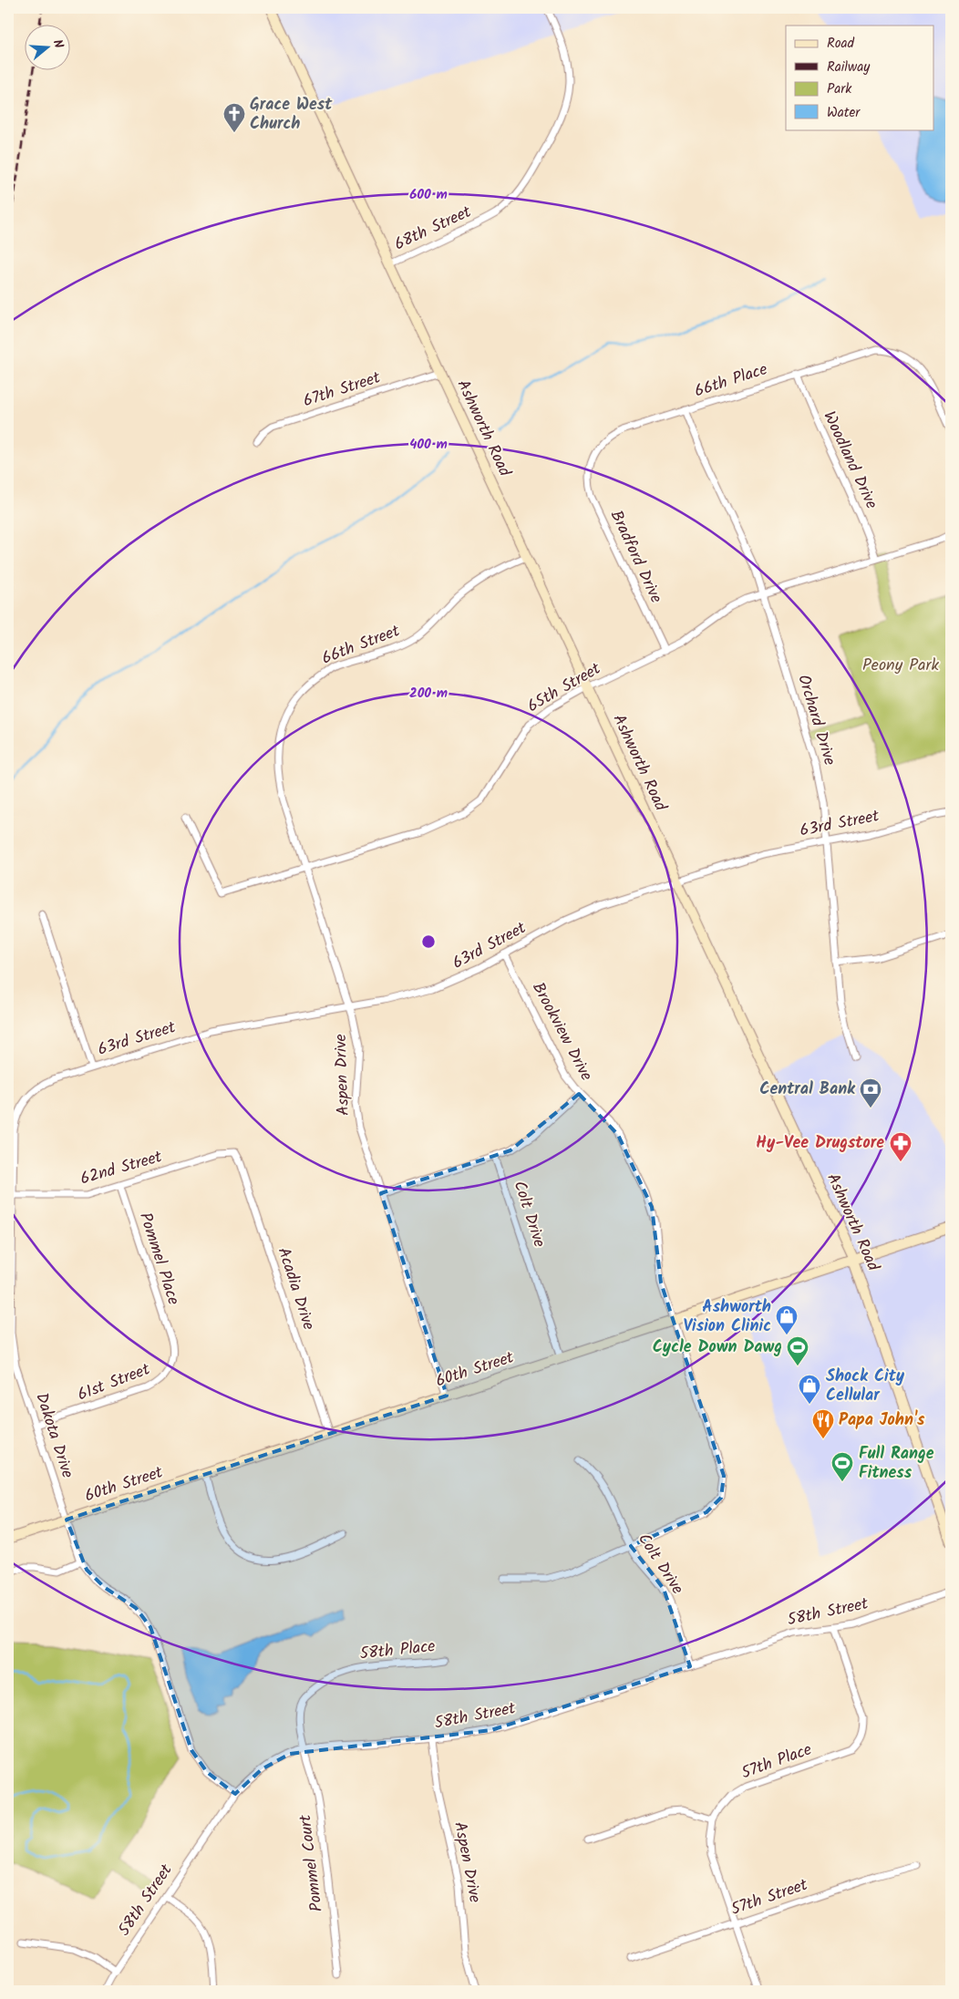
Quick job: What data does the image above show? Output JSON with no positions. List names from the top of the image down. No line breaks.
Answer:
{"streets":{"main road":["Ashworth Road","60th Street"],"street":["68th Street","66th Place","67th Street","Woodland Drive","Bradford Drive","66th Street","65th Street","Orchard Drive","63rd Street","Brookview Drive","Aspen Drive","62nd Street","Colt Drive","Pommel Place","Acadia Drive","61st Street","Dakota Drive","58th Street","58th Place","57th Place","Pommel Court","57th Street"]},"crossings":[["68th Street","Ashworth Road"],["66th Place","Woodland Drive"],["66th Place","Bradford Drive"],["66th Place","Orchard Drive"],["67th Street","Ashworth Road"],["Ashworth Road","66th Street"],["Ashworth Road","65th Street"],["Ashworth Road","63rd Street"],["Ashworth Road","60th Street"],["Woodland Drive","65th Street"],["Bradford Drive","65th Street"],["66th Street","Aspen Drive"],["65th Street","Orchard Drive"],["65th Street","Aspen Drive"],["Orchard Drive","63rd Street"],["63rd Street","Brookview Drive"],["63rd Street","Aspen Drive"],["63rd Street","Dakota Drive"],["Brookview Drive","Colt Drive"],["Brookview Drive","60th Street"],["Aspen Drive","60th Street"],["Aspen Drive","58th Street"],["62nd Street","Pommel Place"],["62nd Street","Acadia Drive"],["62nd Street","Dakota Drive"],["Colt Drive","60th Street"],["Colt Drive","58th Street"],["Pommel Place","61st Street"],["Acadia Drive","60th Street"],["60th Street","Dakota Drive"],["61st Street","Dakota Drive"],["Dakota Drive","58th Street"],["58th Street","58th Place"],["58th Street","57th Place"],["58th Street","Pommel Court"],["58th Place","Pommel Court"]],"parks":["Peony Park"],"places":{"church":["Grace West Church"],"bank":["Central Bank"],"pharmacy":["Hy-Vee Drugstore"],"shop":["Ashworth Vision Clinic","Shock City Cellular"],"sports":["Cycle Down Dawg","Full Range Fitness"],"restaurant":["Papa John's"]},"legend":["Road","Railway","Park","Water"],"north":"right","rings":["600 m","400 m","200 m"]}
